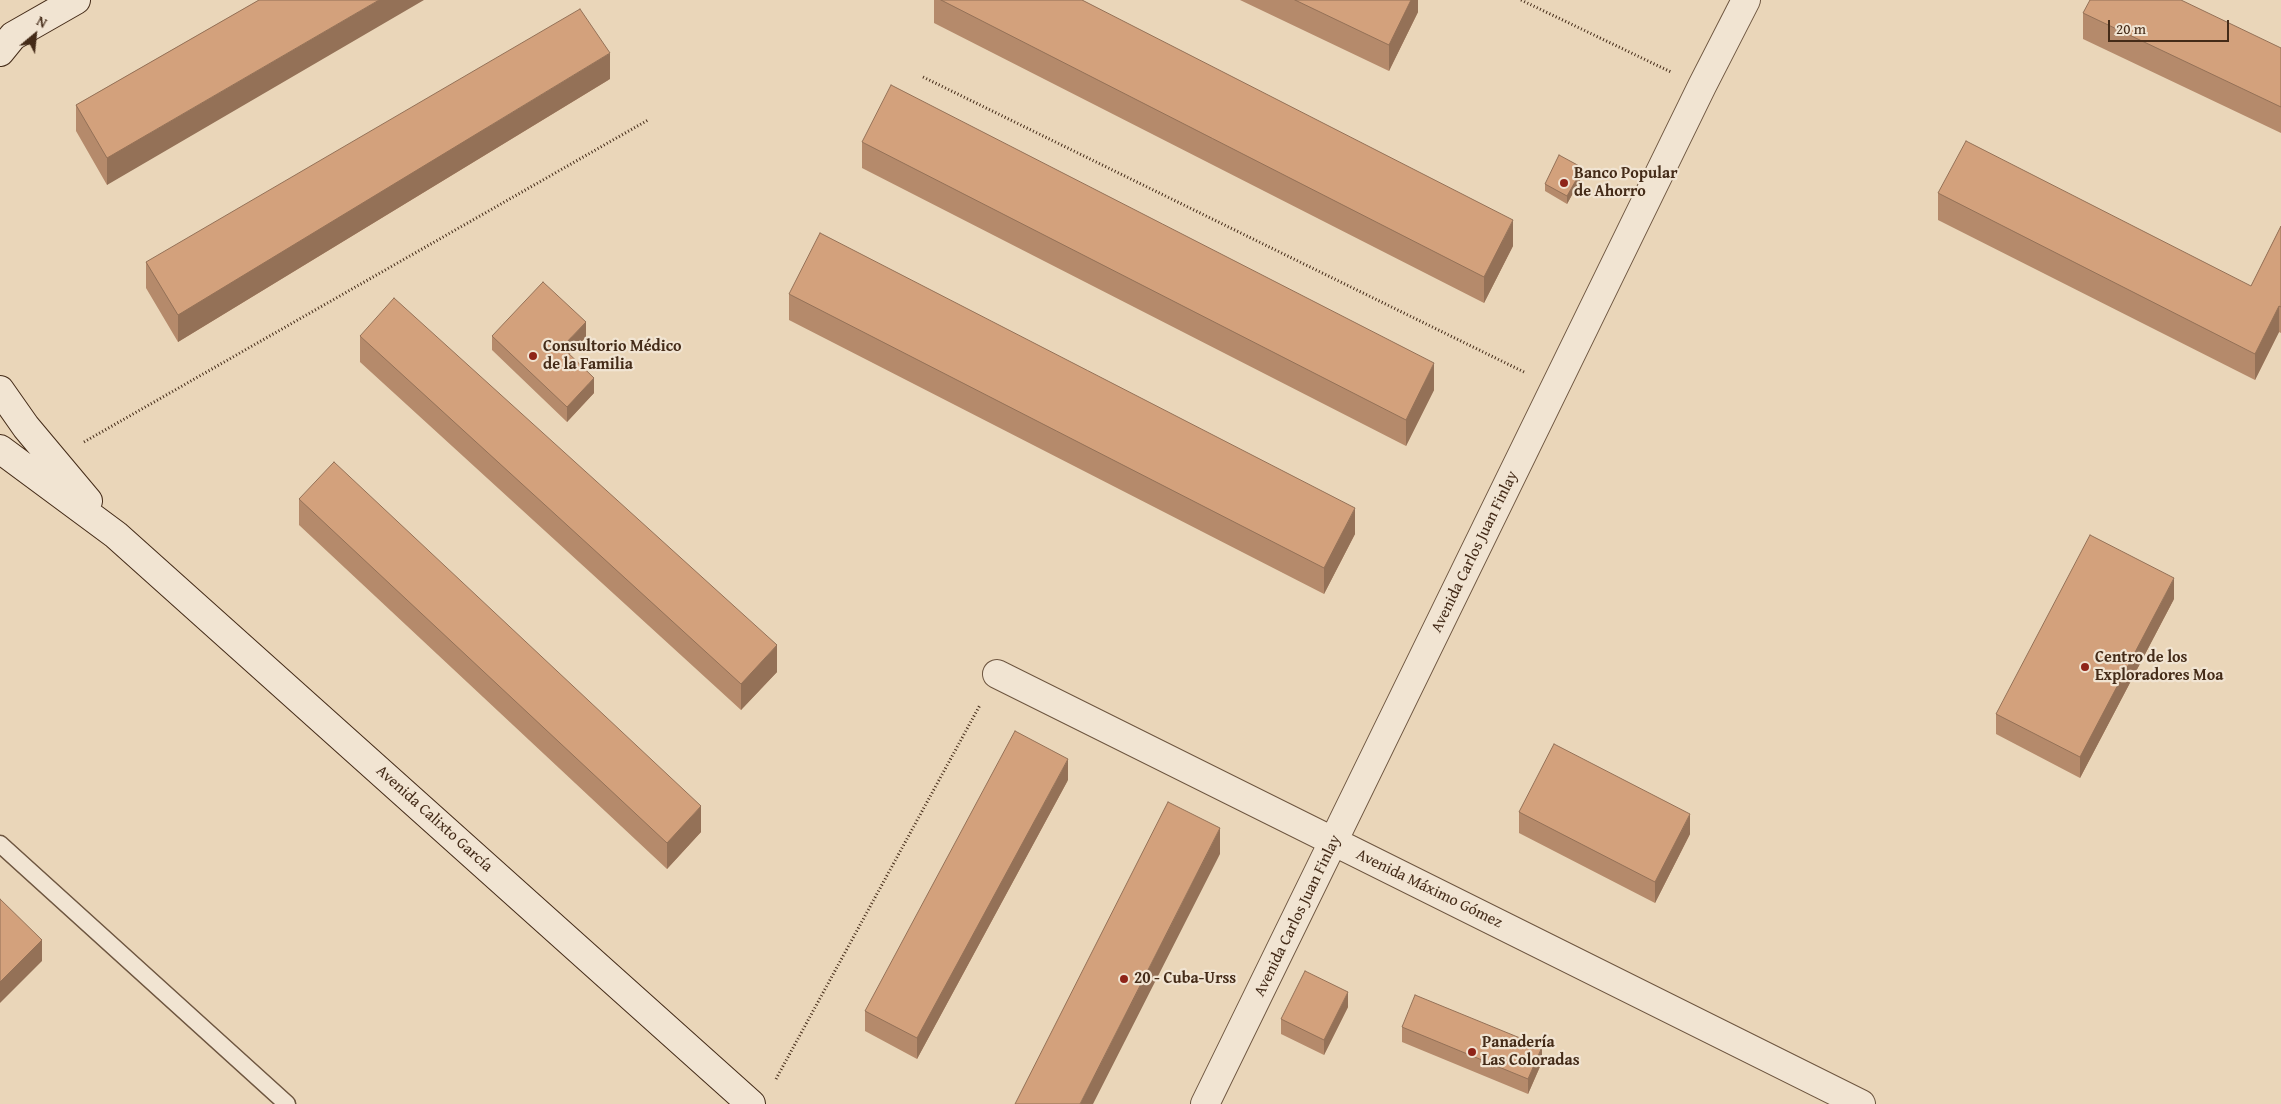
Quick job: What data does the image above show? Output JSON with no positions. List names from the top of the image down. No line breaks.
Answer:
{"streets":{"street":["Avenida Carlos Juan Finlay","Avenida Calixto García","Avenida Máximo Gómez"]},"crossings":[["Avenida Carlos Juan Finlay","Avenida Máximo Gómez"]],"places":["Banco Popular de Ahorro","Consultorio Médico de la Familia","Centro de los Exploradores Moa","20 - Cuba-Urss","Panadería Las Coloradas"],"scale_bar":"20 m","north":"top right"}
